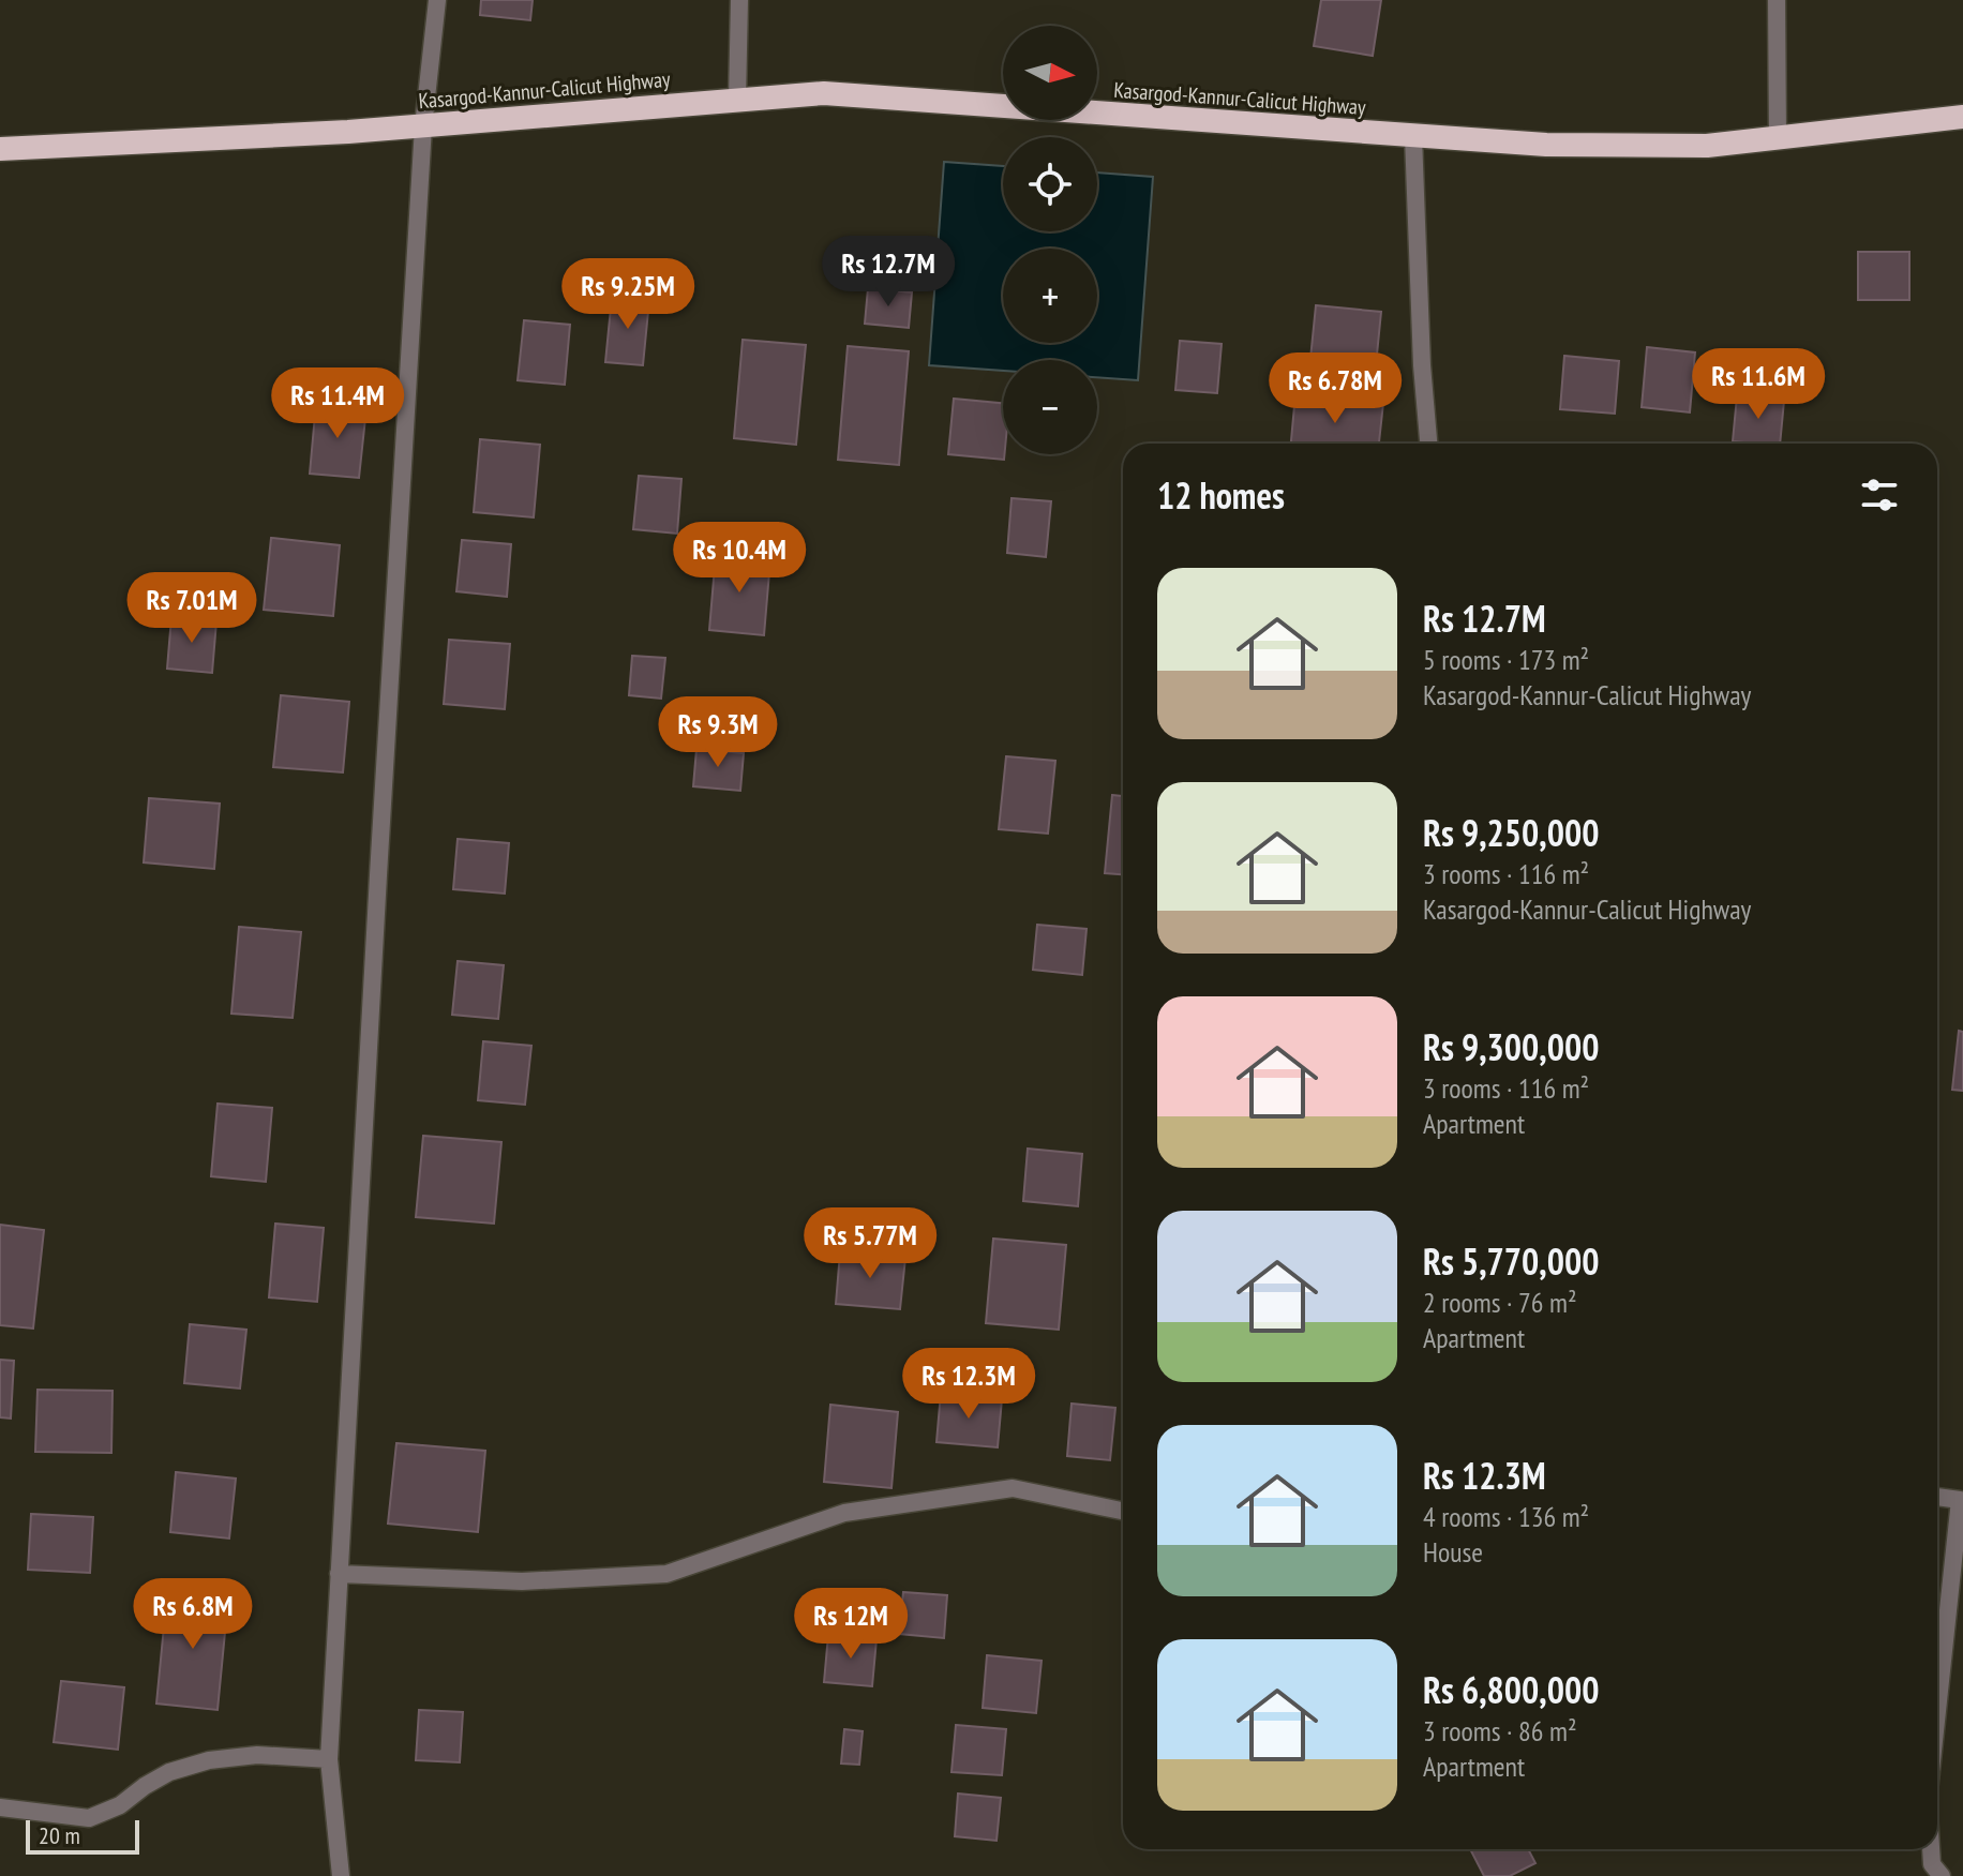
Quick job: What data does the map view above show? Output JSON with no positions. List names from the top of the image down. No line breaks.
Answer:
{"streets":{"highway":["Kasargod-Kannur-Calicut Highway"]},"scale_bar":"20 m","north":"right","page":{"map_buttons":["+","−"],"price":["Rs 12.7M","Rs 9.25M","Rs 11.6M","Rs 6.78M","Rs 11.4M","Rs 10.4M","Rs 7.01M","Rs 9.3M","Rs 5.77M","Rs 12.3M","Rs 6.8M","Rs 12M"],"heading":"12 homes","list":[{"name":"Rs 12.7M","note":"5 rooms · 173 m² · Kasargod-Kannur-Calicut Highway"},{"name":"Rs 9,250,000","note":"3 rooms · 116 m² · Kasargod-Kannur-Calicut Highway"},{"name":"Rs 9,300,000","note":"3 rooms · 116 m² · Apartment"},{"name":"Rs 5,770,000","note":"2 rooms · 76 m² · Apartment"},{"name":"Rs 12.3M","note":"4 rooms · 136 m² · House"},{"name":"Rs 6,800,000","note":"3 rooms · 86 m² · Apartment"}],"scale":"20 m"}}
